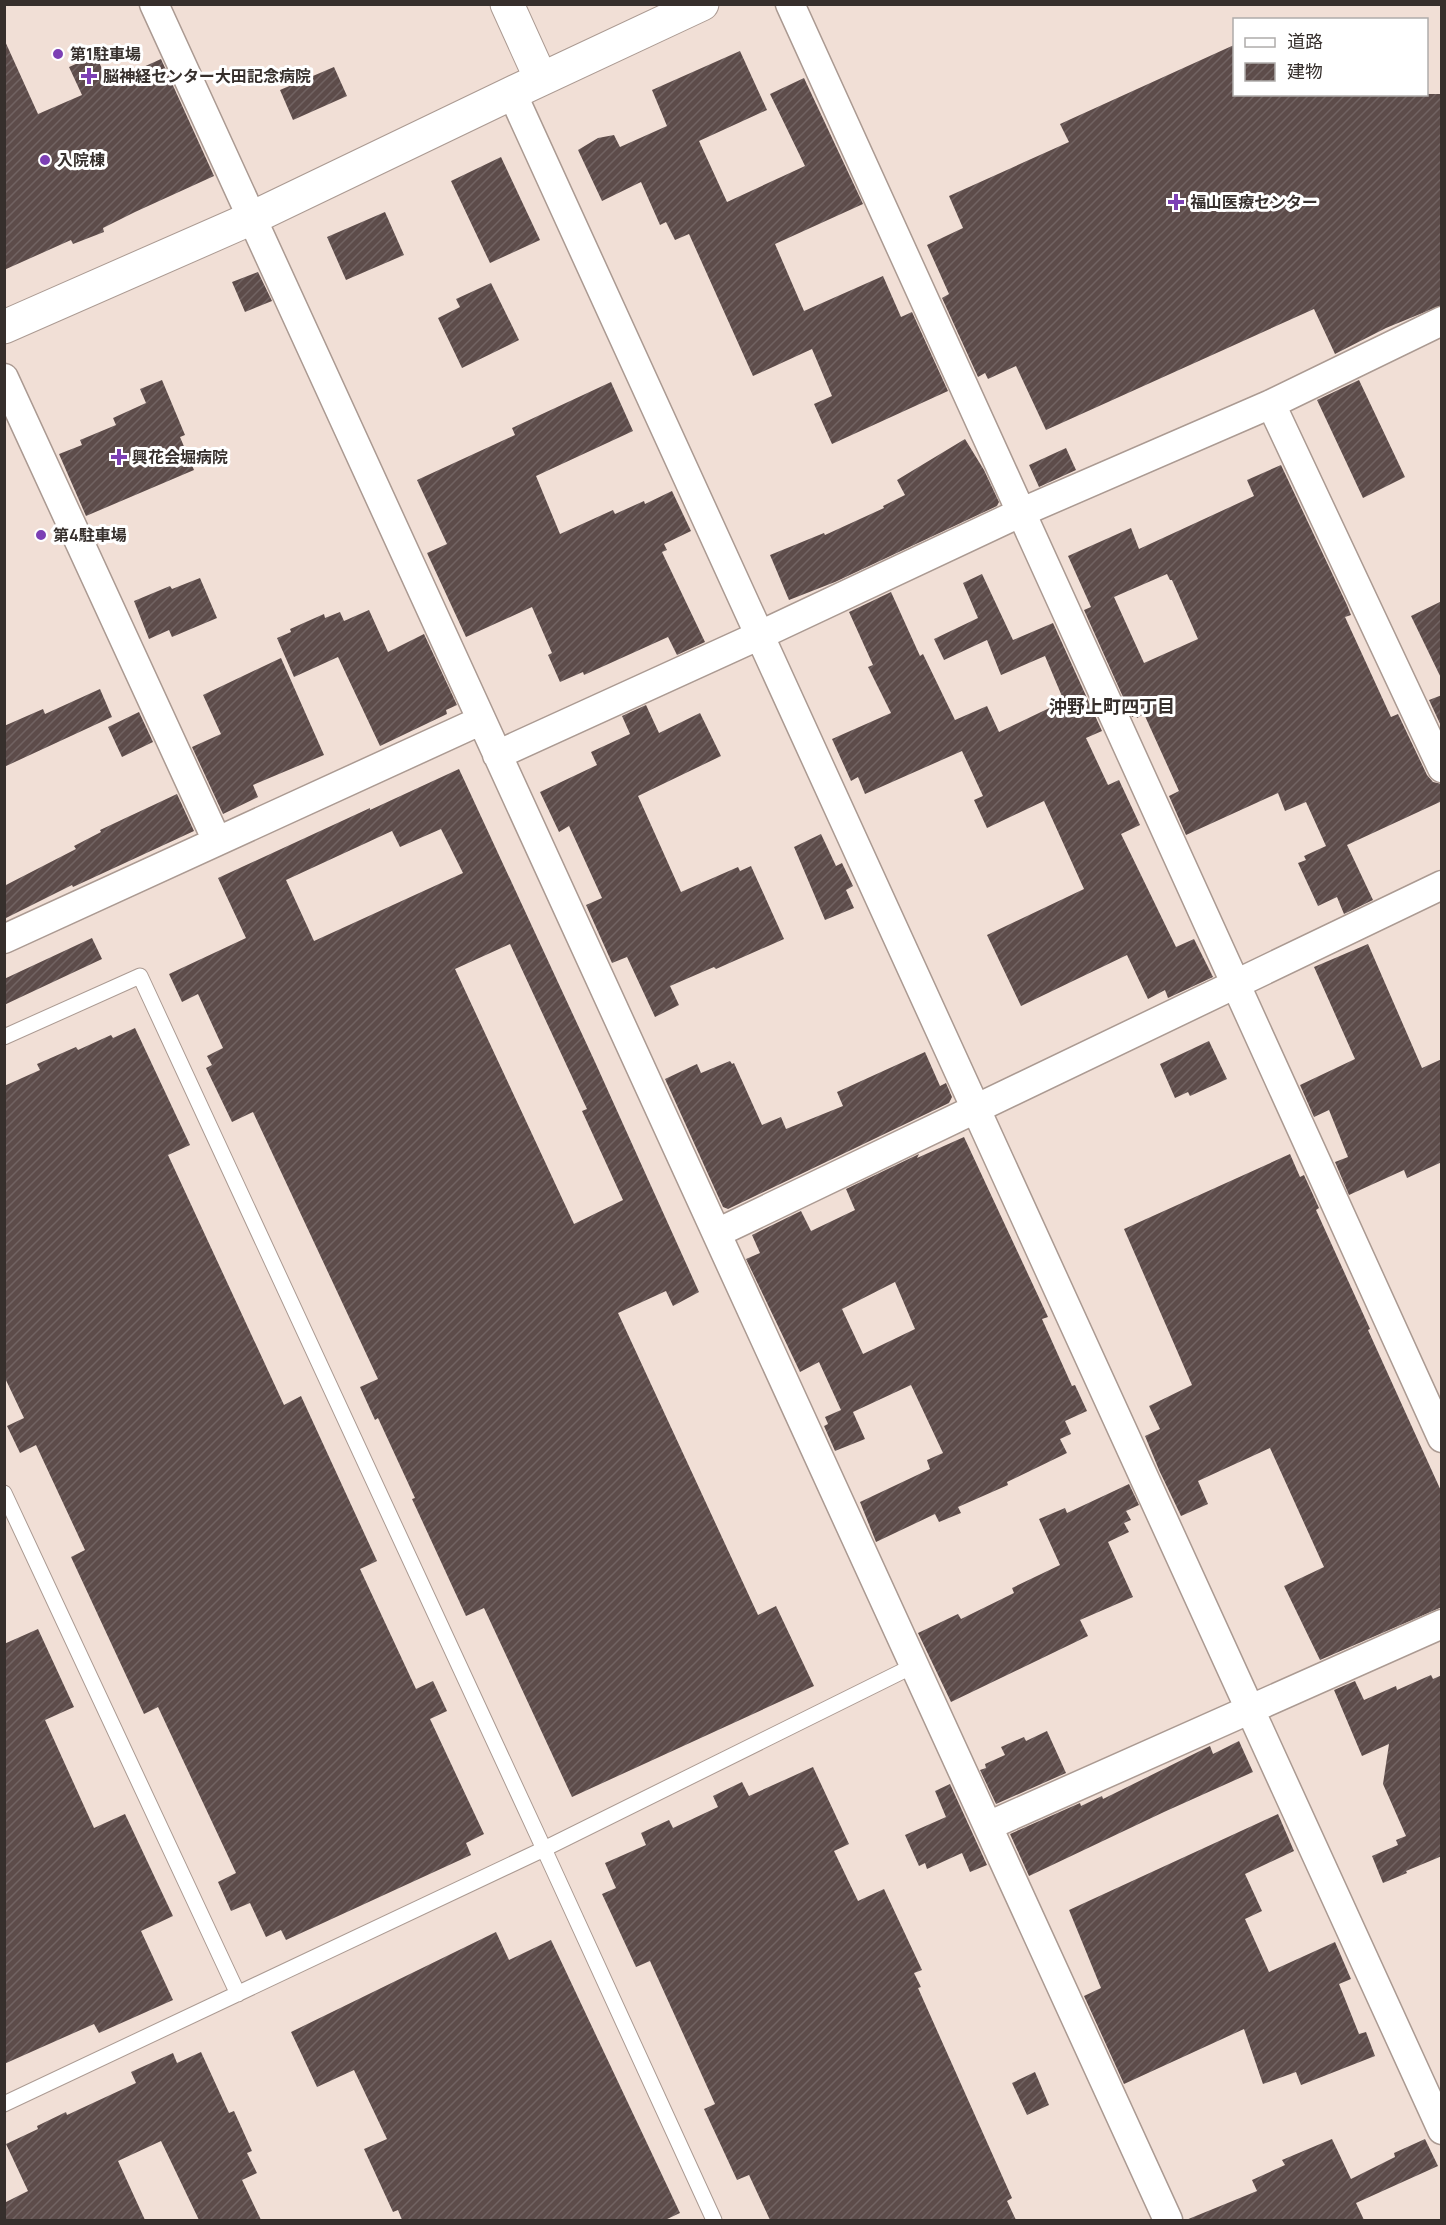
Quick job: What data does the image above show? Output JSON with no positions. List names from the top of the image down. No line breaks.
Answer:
{"districts":["沖野上町四丁目"],"places":{"other":["第1駐車場","入院棟","第4駐車場"],"health":["脳神経センター大田記念病院","福山医療センター","興花会堀病院"]},"legend":["道路","建物"]}
